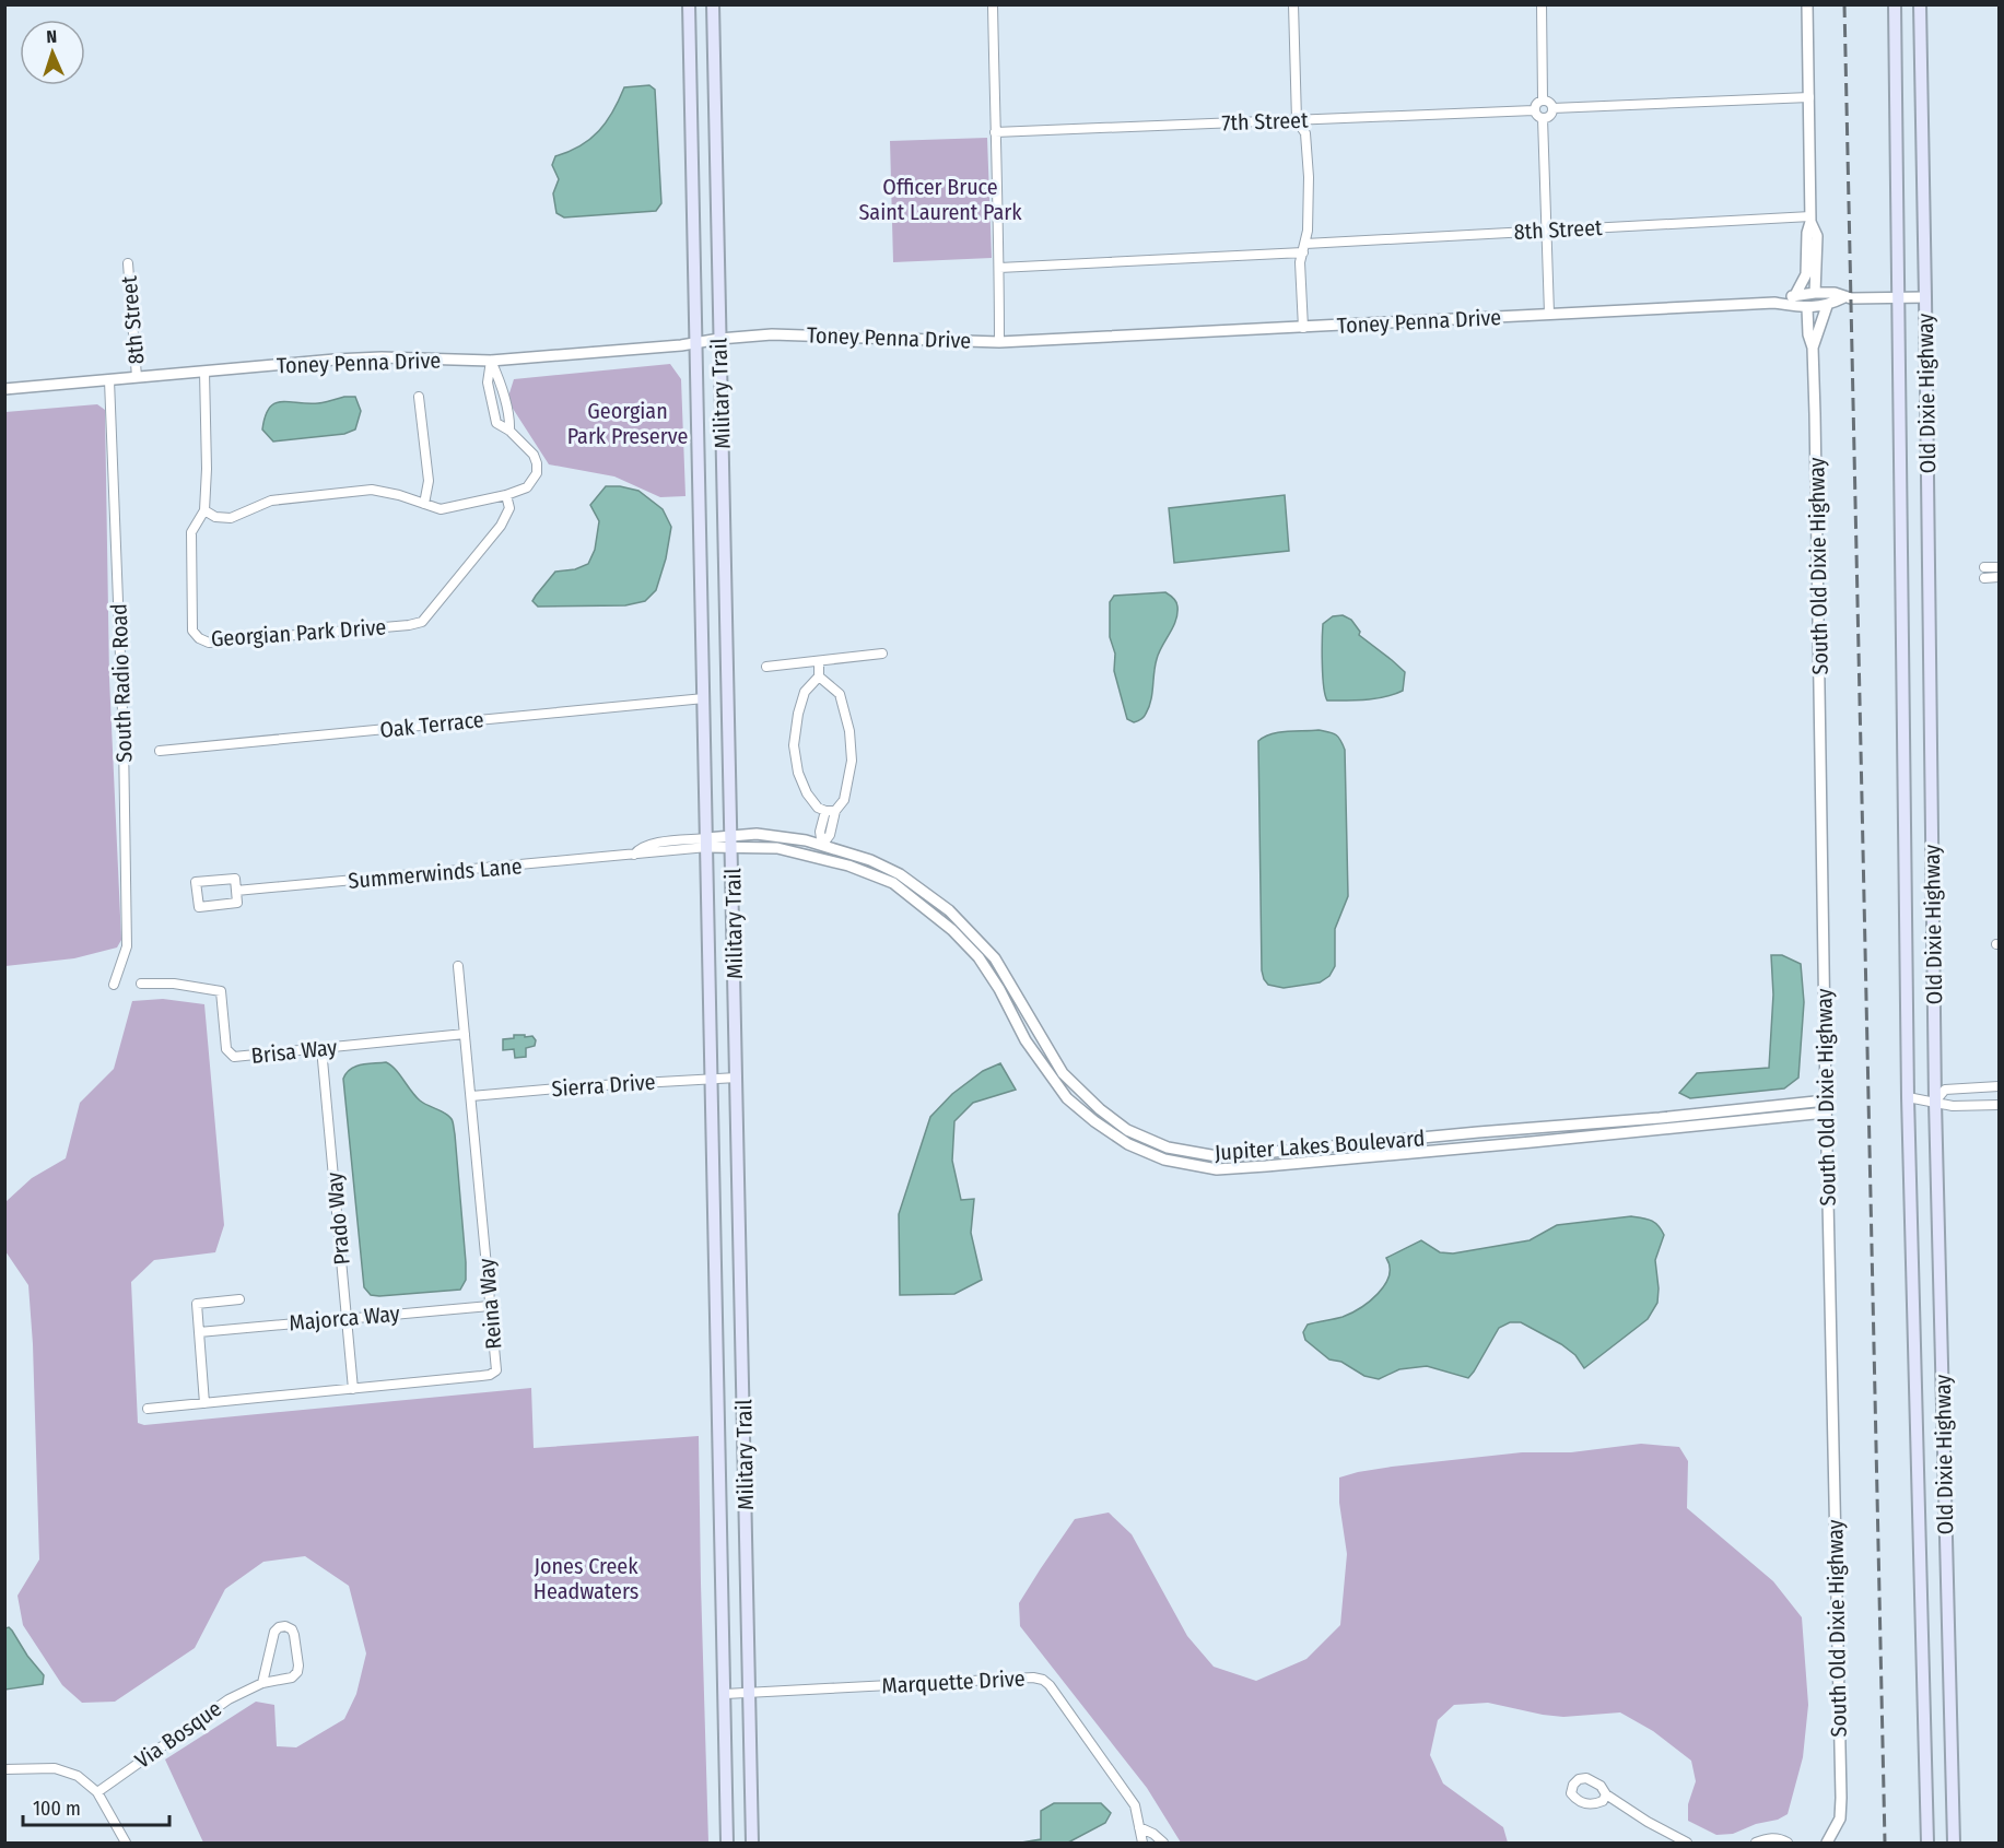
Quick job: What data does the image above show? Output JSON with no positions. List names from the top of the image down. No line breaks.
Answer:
{"streets":{"main road":["Military Trail","Old Dixie Highway"],"street":["7th Street","8th Street","Toney Penna Drive","South Old Dixie Highway","Georgian Park Drive","South Radio Road","Oak Terrace","Summerwinds Lane","Brisa Way","Sierra Drive","Jupiter Lakes Boulevard","Prado Way","Reina Way","Majorca Way","Marquette Drive","Via Bosque"]},"crossings":[["8th Street","Toney Penna Drive"],["Toney Penna Drive","Military Trail"],["Toney Penna Drive","Old Dixie Highway"],["Toney Penna Drive","South Old Dixie Highway"],["Toney Penna Drive","Georgian Park Drive"],["Toney Penna Drive","South Radio Road"],["Military Trail","Oak Terrace"],["Military Trail","Summerwinds Lane"],["Military Trail","Sierra Drive"],["Military Trail","Jupiter Lakes Boulevard"],["Military Trail","Marquette Drive"],["South Old Dixie Highway","Jupiter Lakes Boulevard"],["Summerwinds Lane","Jupiter Lakes Boulevard"],["Brisa Way","Prado Way"],["Brisa Way","Reina Way"],["Sierra Drive","Reina Way"],["Prado Way","Reina Way"],["Prado Way","Majorca Way"],["Reina Way","Majorca Way"]],"parks":["Officer Bruce Saint Laurent Park","Georgian Park Preserve","Jones Creek Headwaters"],"scale_bar":"100 m","north":"top"}
